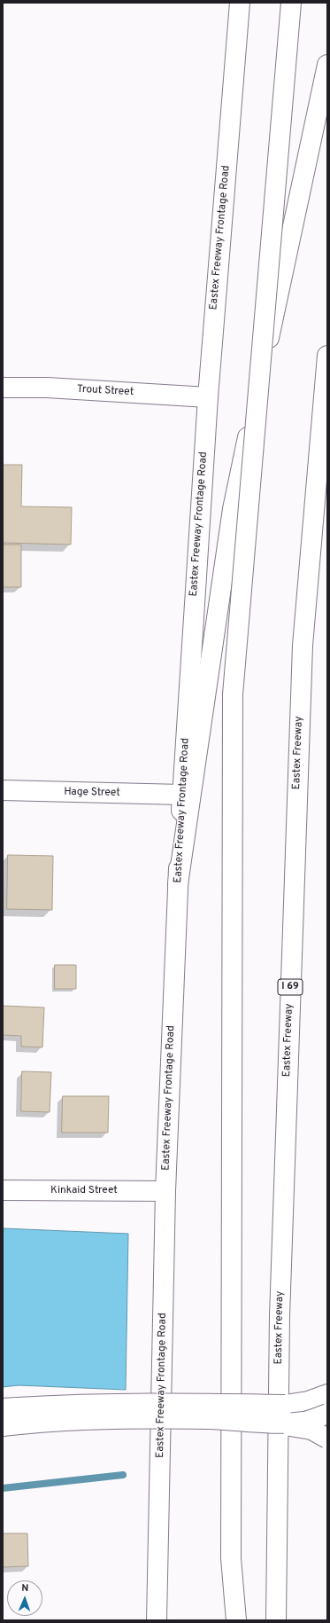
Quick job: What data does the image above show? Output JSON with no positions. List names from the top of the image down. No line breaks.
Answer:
{"streets":{"main road":["Eastex Freeway Frontage Road","Trout Street","Eastex Freeway","Hage Street","I 69","Kinkaid Street"]},"crossings":[["Eastex Freeway Frontage Road","Trout Street"],["Eastex Freeway Frontage Road","Hage Street"],["Eastex Freeway Frontage Road","Kinkaid Street"]],"north":"top"}
